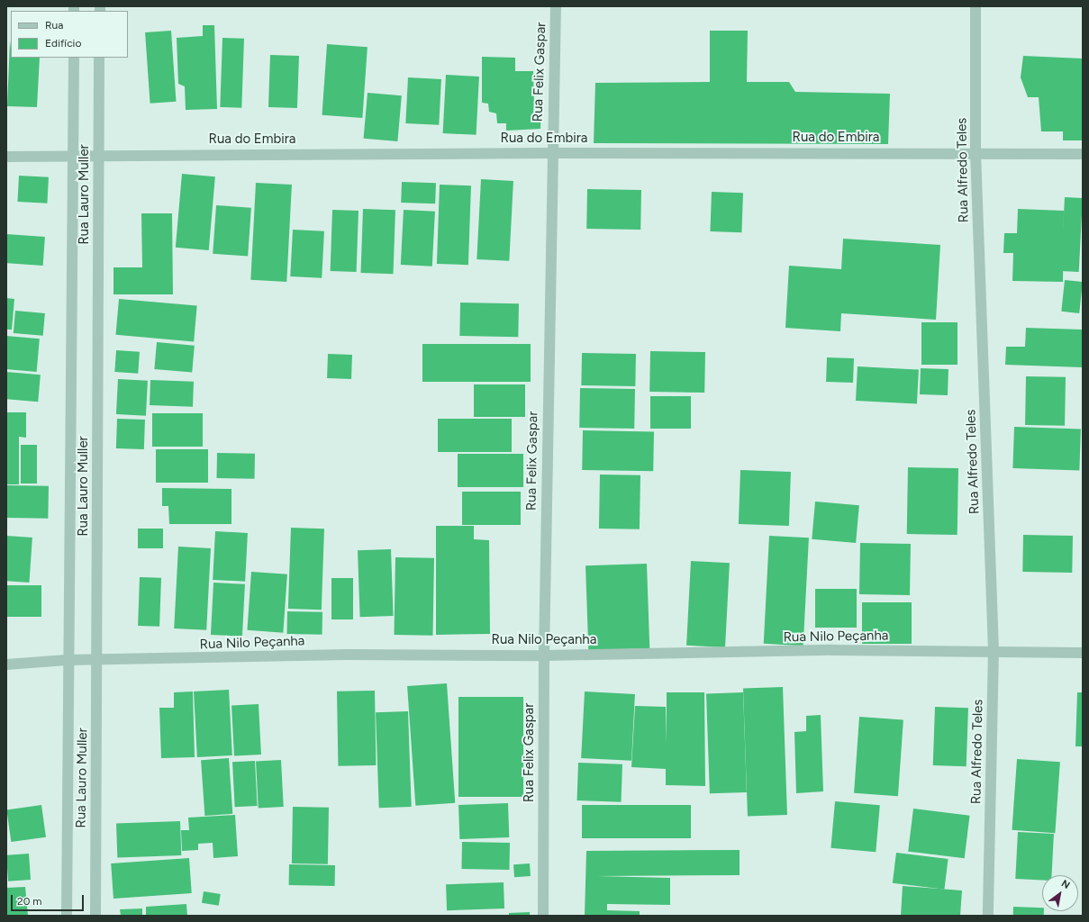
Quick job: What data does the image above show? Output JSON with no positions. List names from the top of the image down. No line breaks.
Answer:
{"streets":{"street":["Rua Felix Gaspar","Rua do Embira","Rua Alfredo Teles","Rua Lauro Muller","Rua Nilo Peçanha"]},"crossings":[["Rua Felix Gaspar","Rua do Embira"],["Rua Felix Gaspar","Rua Nilo Peçanha"],["Rua do Embira","Rua Alfredo Teles"],["Rua do Embira","Rua Lauro Muller"],["Rua Alfredo Teles","Rua Nilo Peçanha"],["Rua Lauro Muller","Rua Nilo Peçanha"]],"legend":["Rua","Edifício"],"scale_bar":"20 m","north":"top right"}
